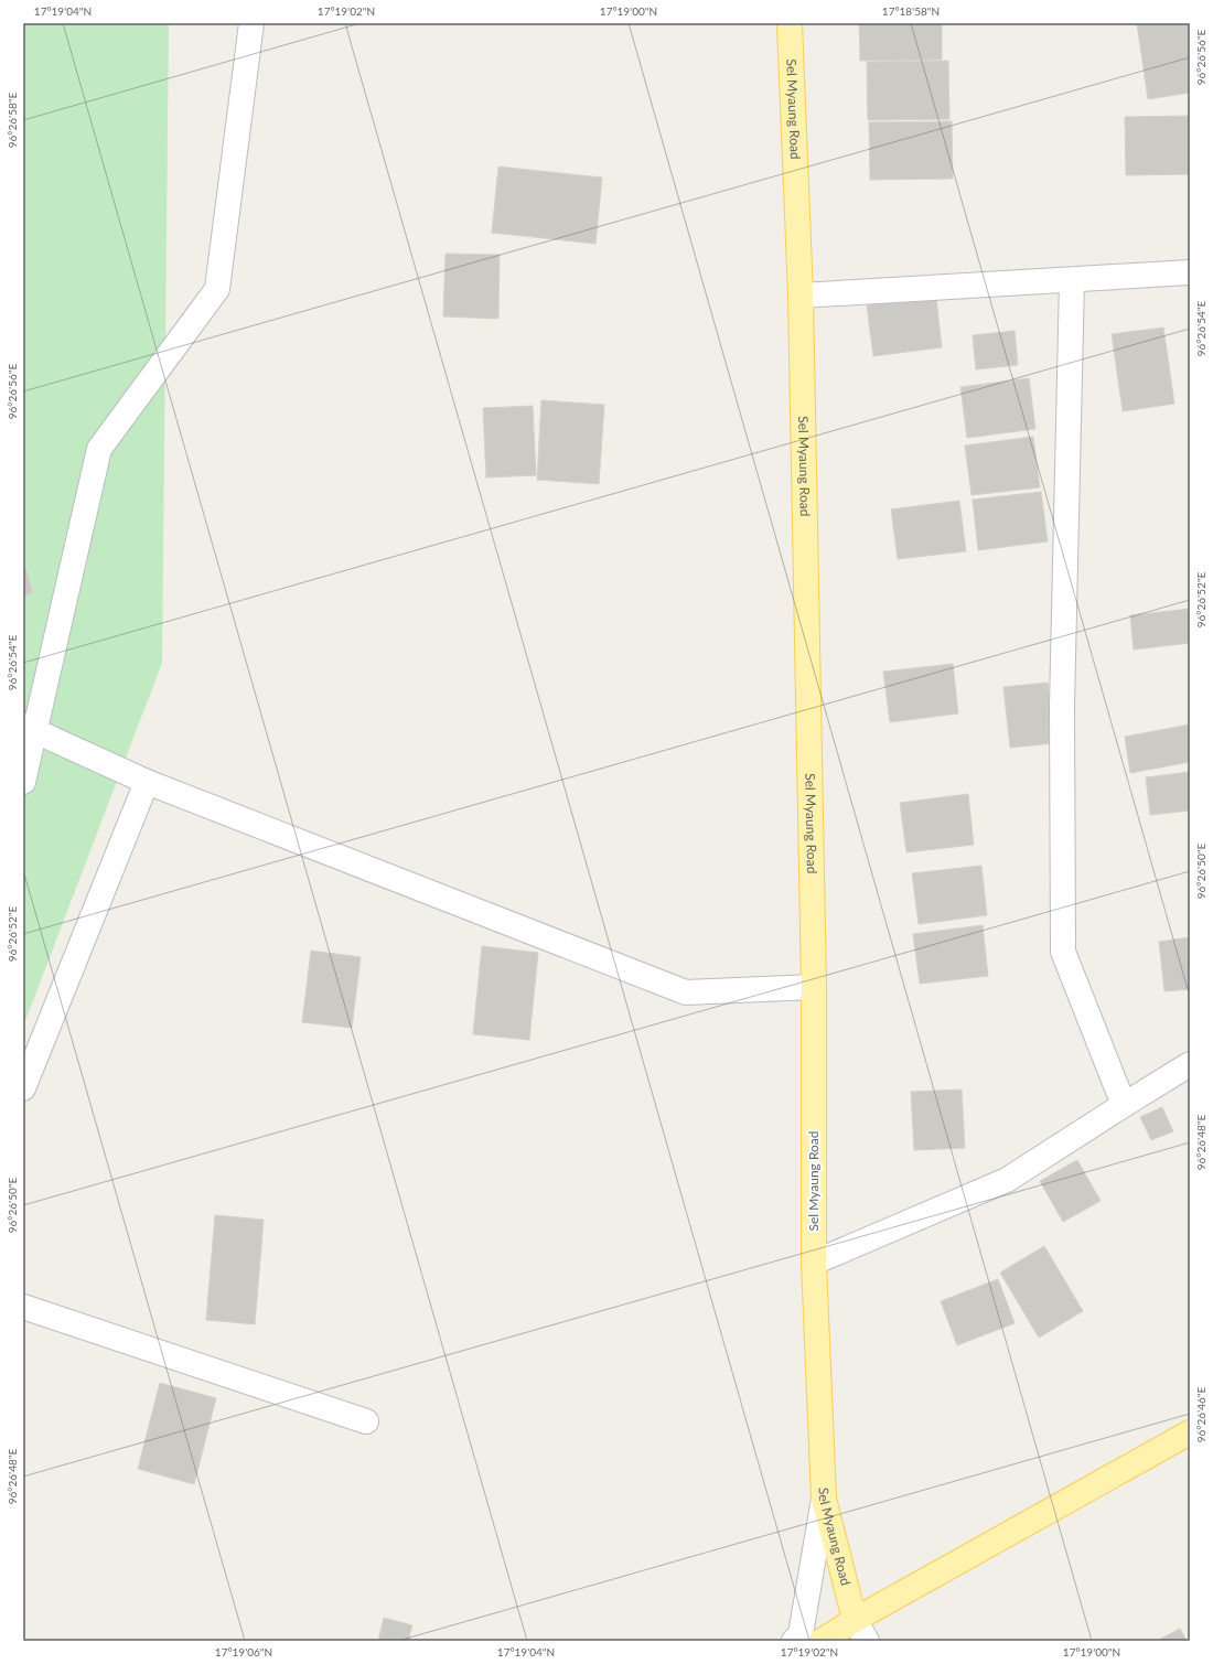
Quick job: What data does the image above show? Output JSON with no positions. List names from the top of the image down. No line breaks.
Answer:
{"streets":{"main road":["Sel Myaung Road"]},"coordinates":["17°19'04\"N","17°19'02\"N","17°19'00\"N","17°18'58\"N","96°26'56\"E","96°26'58\"E","96°26'54\"E","96°26'52\"E","96°26'50\"E","96°26'48\"E","96°26'46\"E","17°19'06\"N"]}
